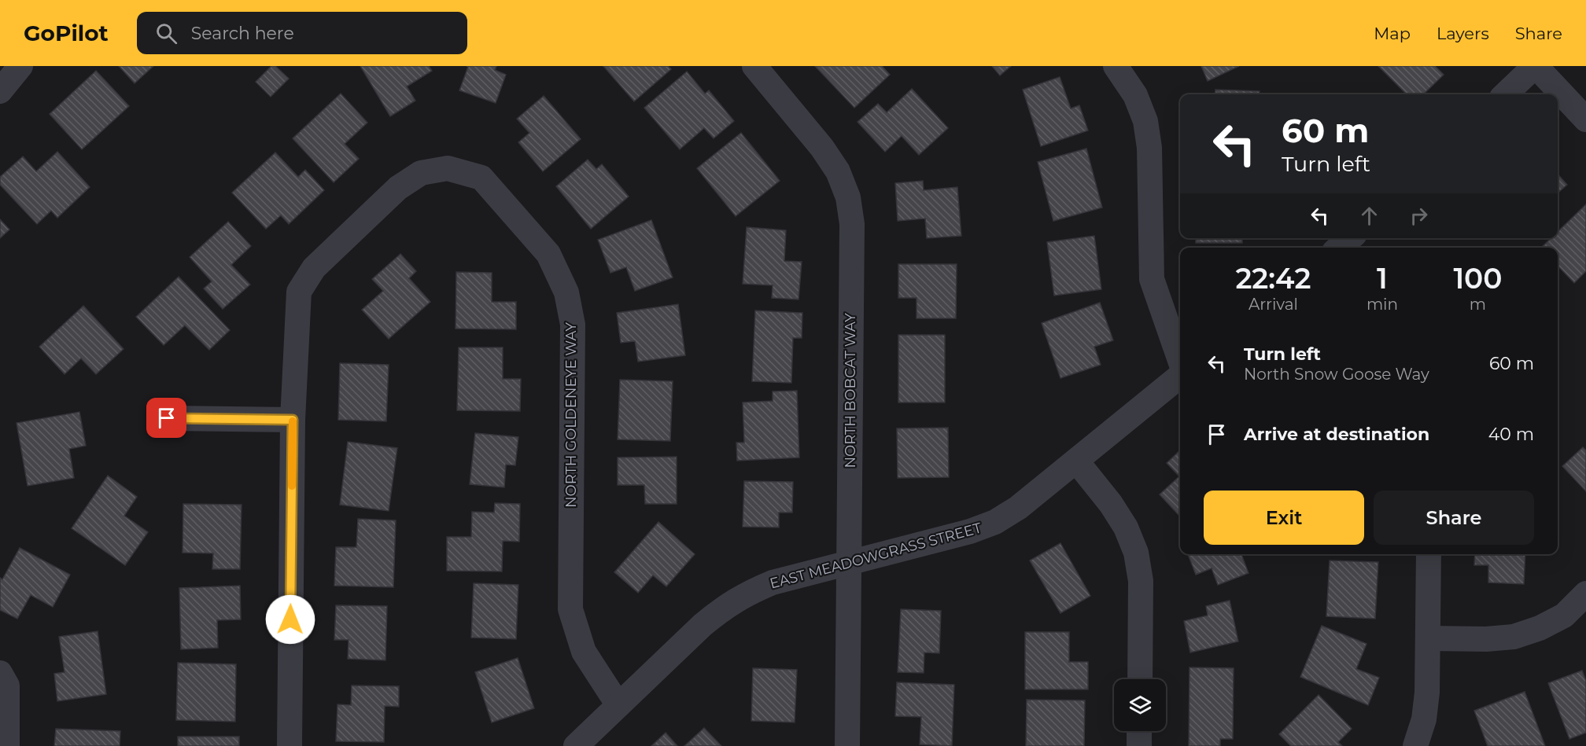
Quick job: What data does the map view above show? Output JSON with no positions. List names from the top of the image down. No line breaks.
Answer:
{"streets":{"street":["NORTH BOBCAT WAY","NORTH GOLDENEYE WAY","EAST MEADOWGRASS STREET"]},"crossings":[["NORTH BOBCAT WAY","EAST MEADOWGRASS STREET"],["NORTH GOLDENEYE WAY","EAST MEADOWGRASS STREET"]],"page":{"header":"GoPilot","search":"Search here","nav":["Map","Layers","Share"],"turn":["60 m","Turn left"],"eta":["22:42","Arrival","1","min","100","m"],"list":[{"name":"Turn left","note":"North Snow Goose Way","value":"60 m"},{"name":"Arrive at destination","value":"40 m"}],"buttons":["Exit","Share"]}}
